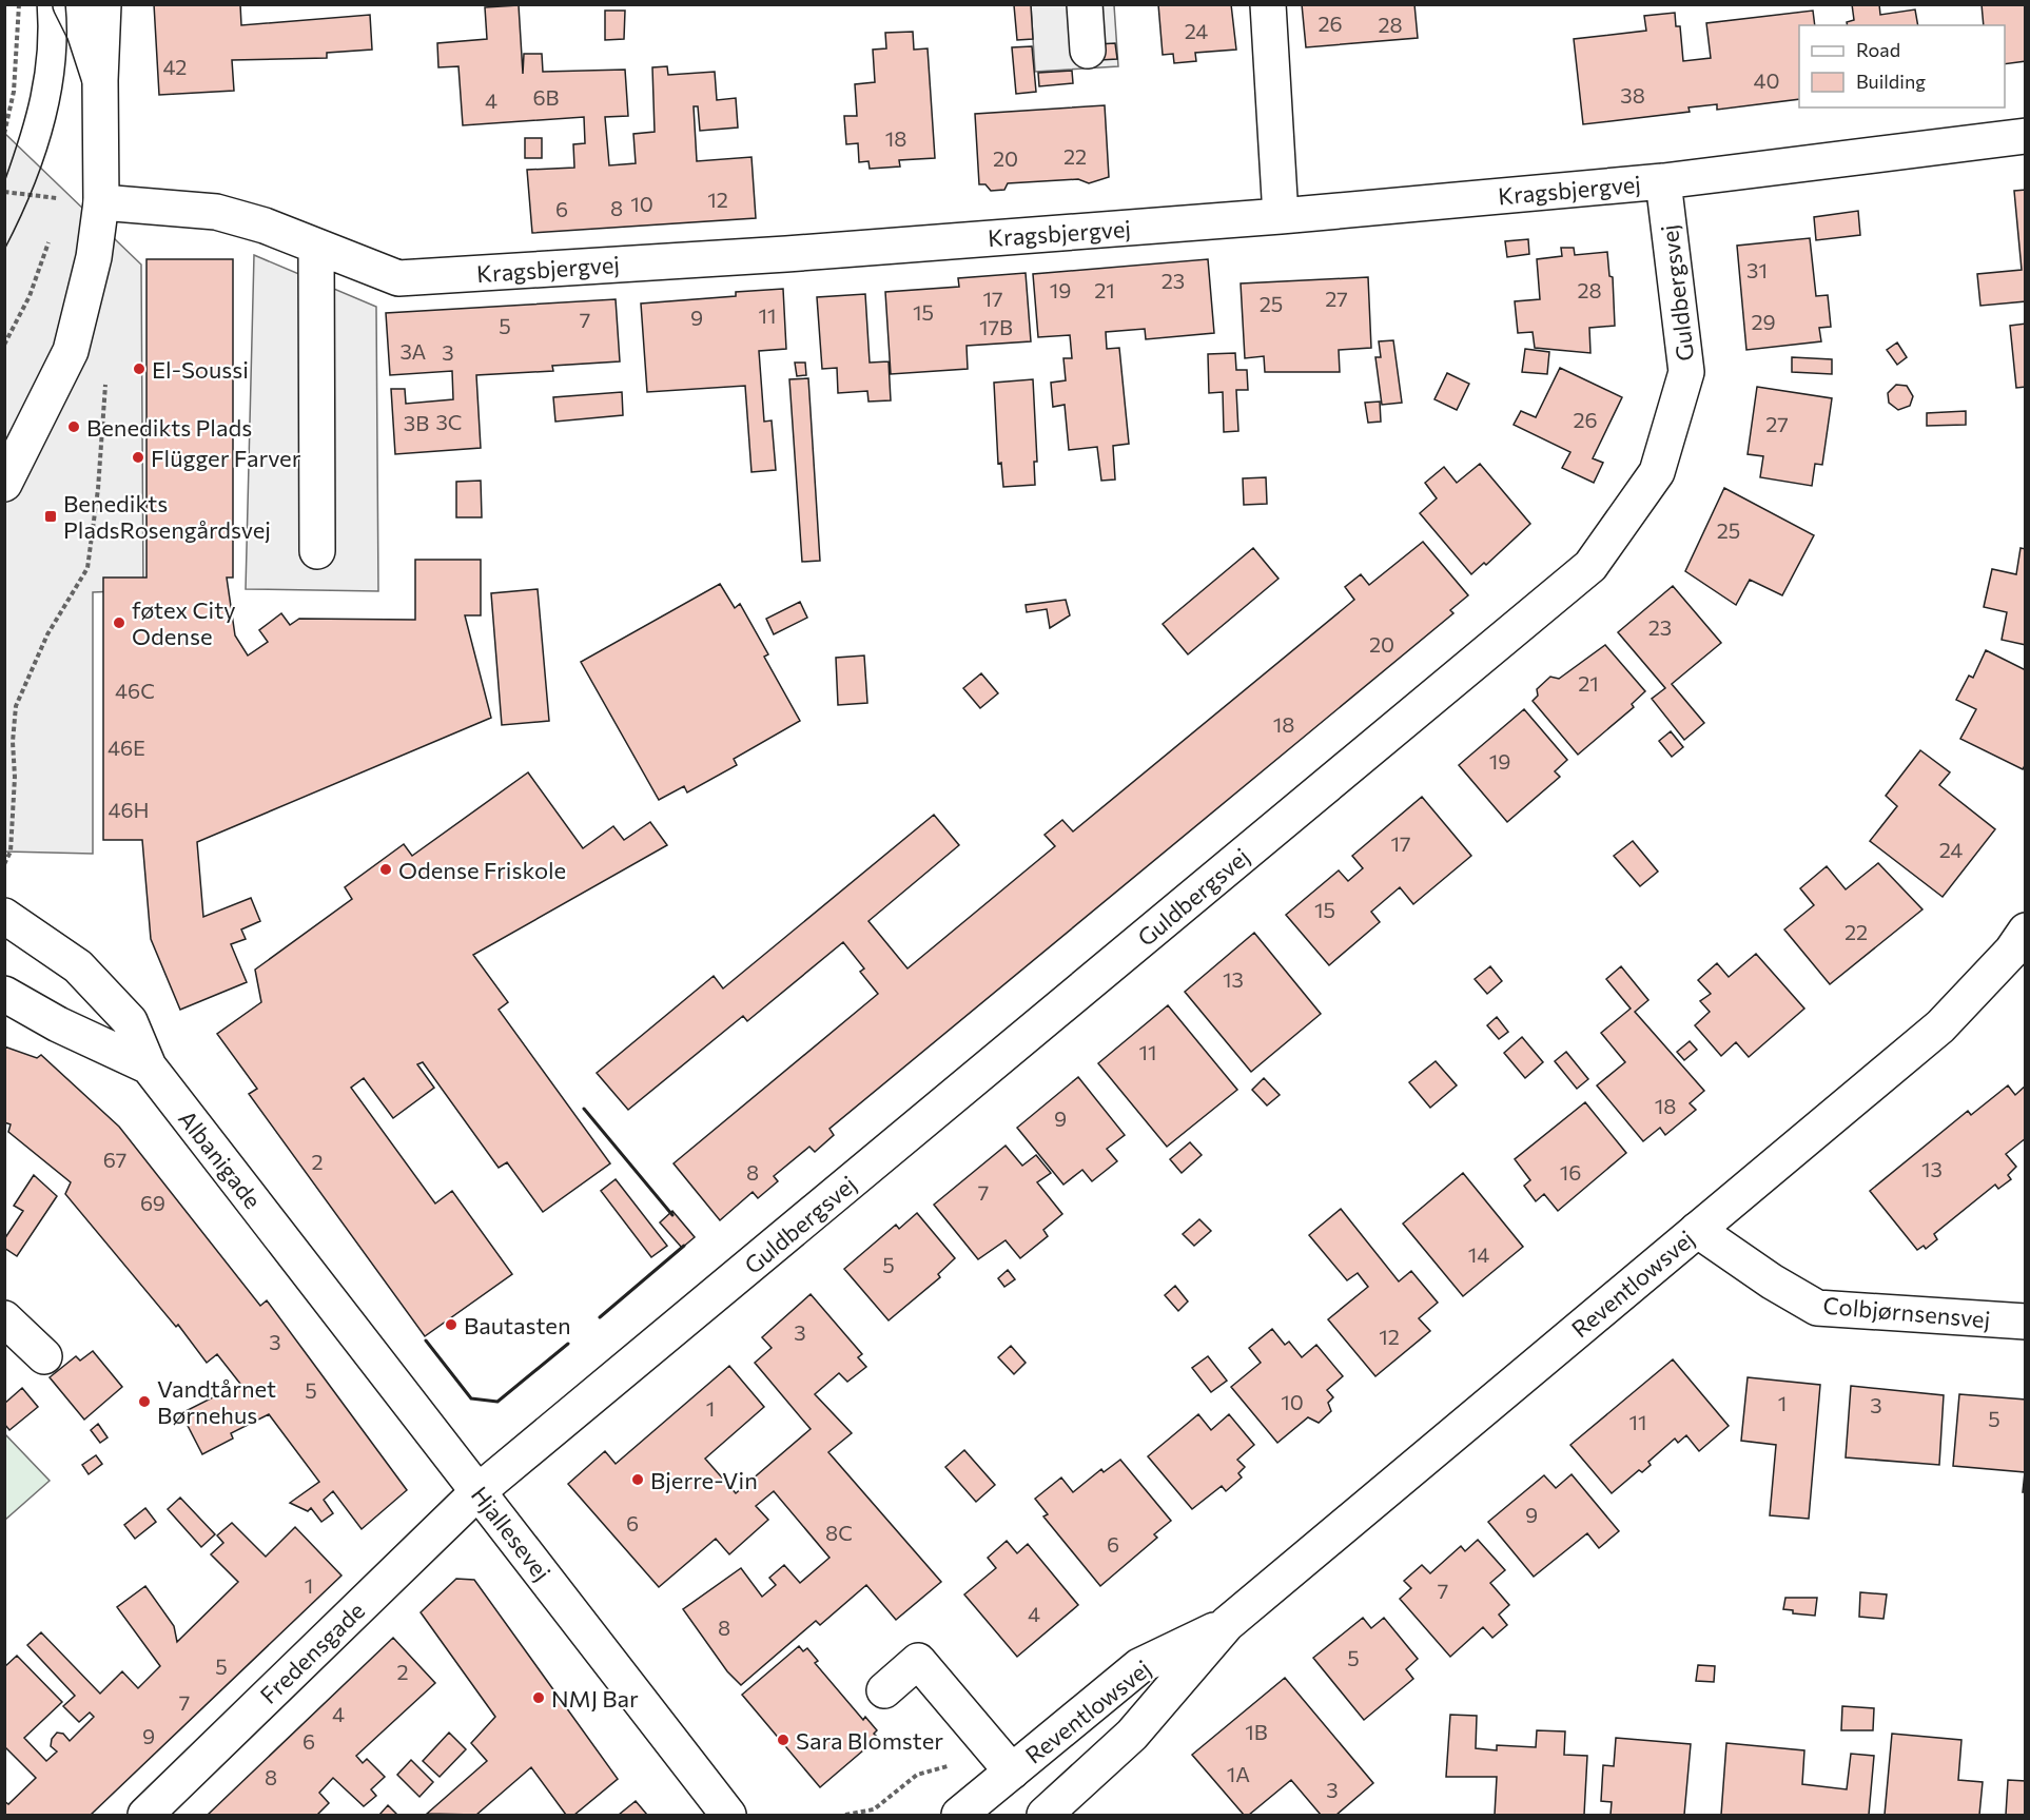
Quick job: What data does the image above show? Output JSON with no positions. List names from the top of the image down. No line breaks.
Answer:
{"streets":{"street":["Kragsbjergvej","Guldbergsvej","Albanigade","Reventlowsvej","Colbjørnsensvej","Hjallesevej","Fredensgade"]},"crossings":[["Kragsbjergvej","Guldbergsvej"],["Guldbergsvej","Hjallesevej"],["Guldbergsvej","Fredensgade"],["Albanigade","Hjallesevej"],["Reventlowsvej","Colbjørnsensvej"],["Hjallesevej","Fredensgade"]],"places":{"other":["El-Soussi","Benedikts Plads","Flügger Farver","føtex City Odense","Odense Friskole","Bautasten","Vandtårnet Børnehus","Bjerre-Vin","NMJ Bar","Sara Blomster"],"transit":["Benedikts PladsRosengårdsvej"]},"house_numbers":["26","28","24","42","40","38","6B","4","18","22","20","12","10","8","6","31","23","19","21","28","17","27","25","15","11","9","7","29","5","17B","3A","3","26","3C","3B","27","25","23","20","21","46C","18","46E","19","46H","17","24","15","22","13","11","18","9","67","2","13","8","16","7","69","14","5","3","12","3","5","10","1","3","1","5","11","9","6","8C","6","1","7","4","8","5","5","2","7","4","1B","9","6","1A","8","3"],"legend":["Road","Building"]}
